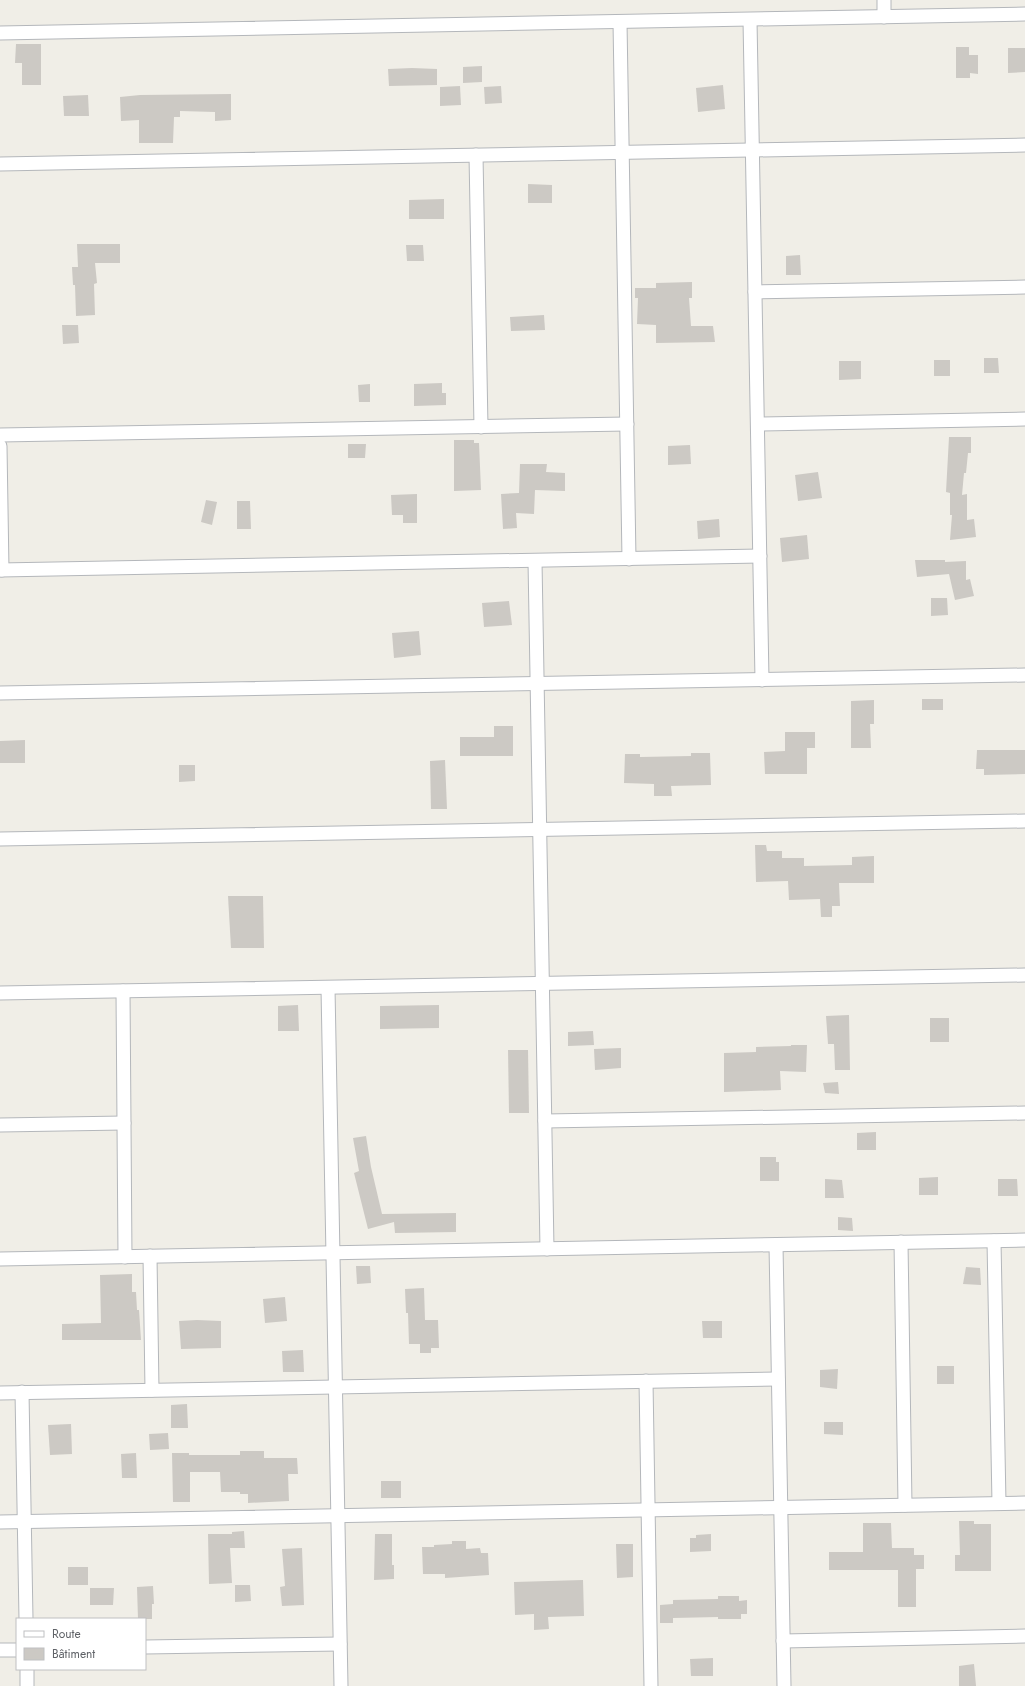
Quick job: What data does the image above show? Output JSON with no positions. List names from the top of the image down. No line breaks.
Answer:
{"legend":["Route","Bâtiment"]}
